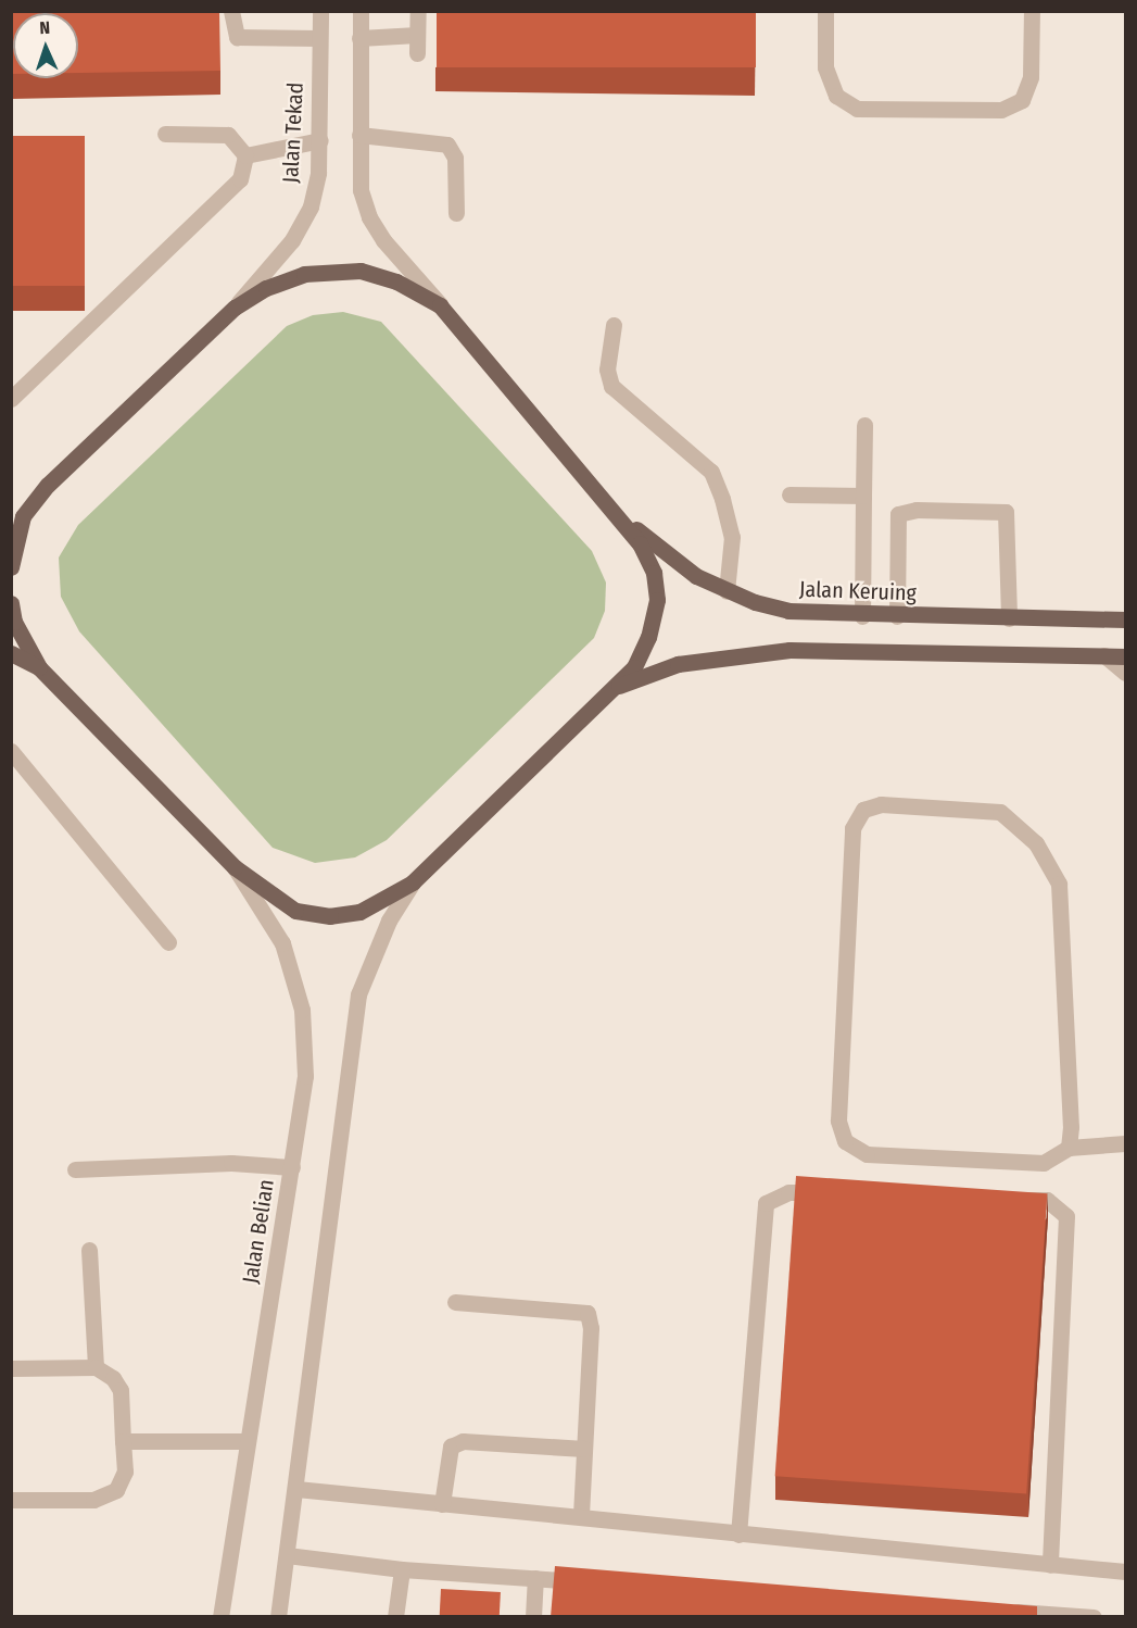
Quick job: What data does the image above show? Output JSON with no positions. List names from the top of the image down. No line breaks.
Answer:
{"streets":{"main road":["Jalan Keruing"],"street":["Jalan Tekad","Jalan Belian"]},"north":"top"}
